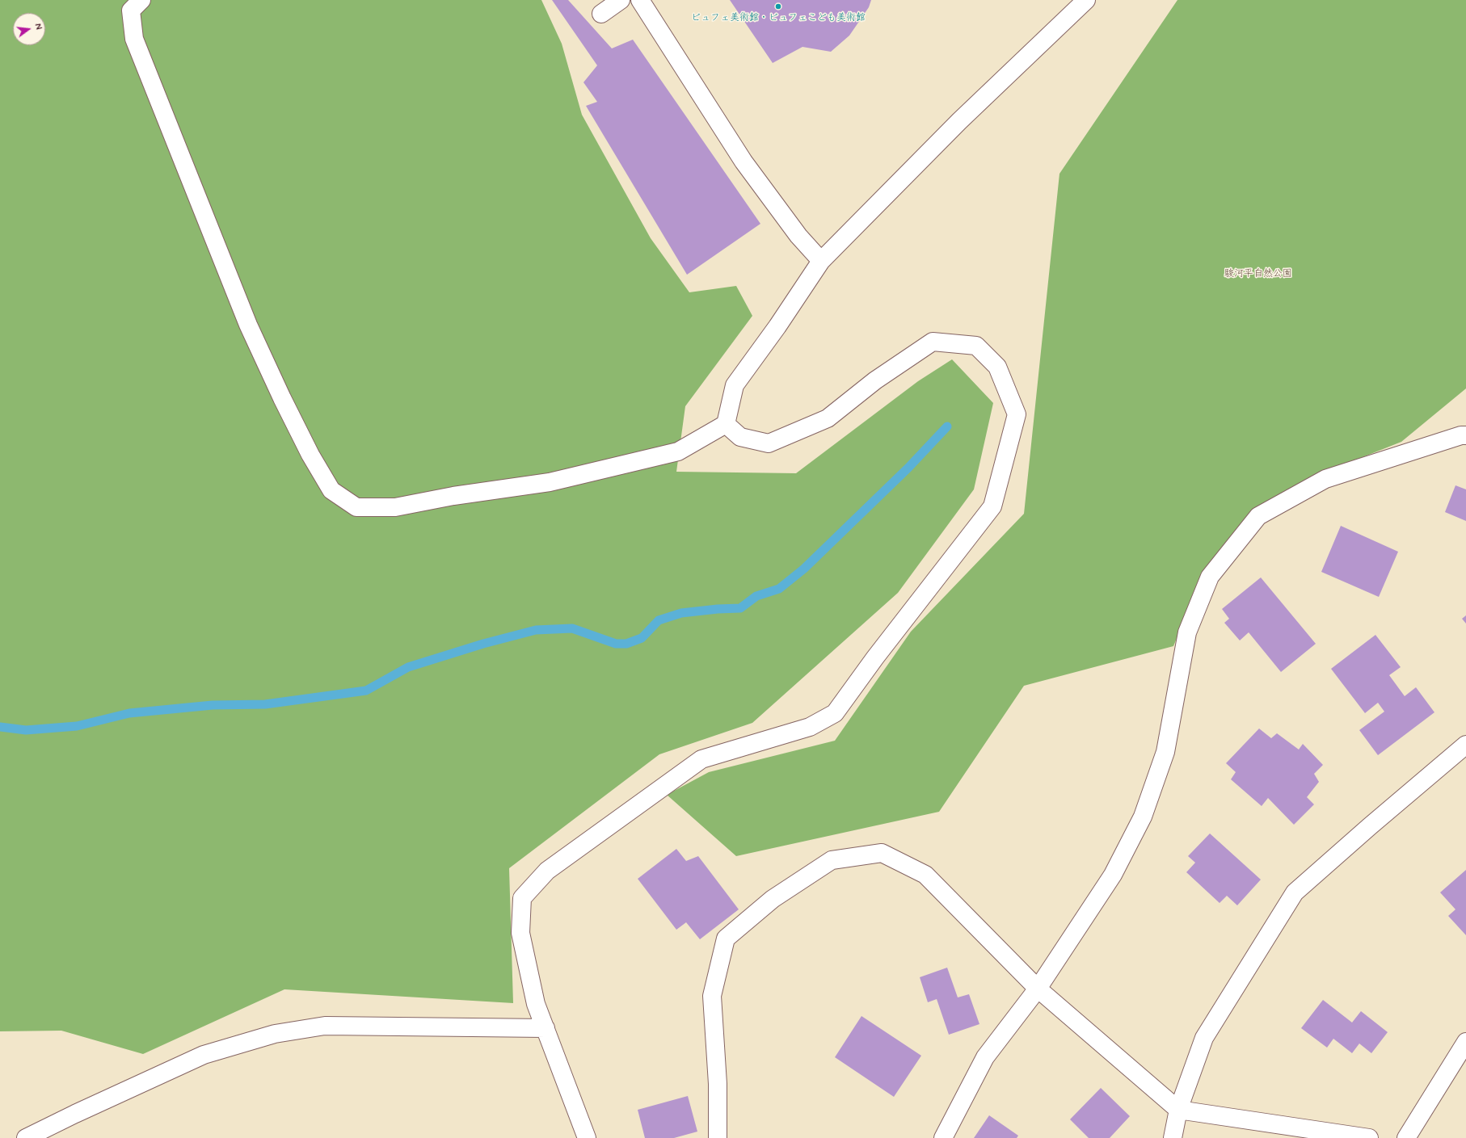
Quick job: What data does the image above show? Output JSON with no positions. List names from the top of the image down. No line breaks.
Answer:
{"parks":["駿河平自然公園"],"places":["ビュフェ美術館・ビュフェこども美術館"],"north":"right"}
